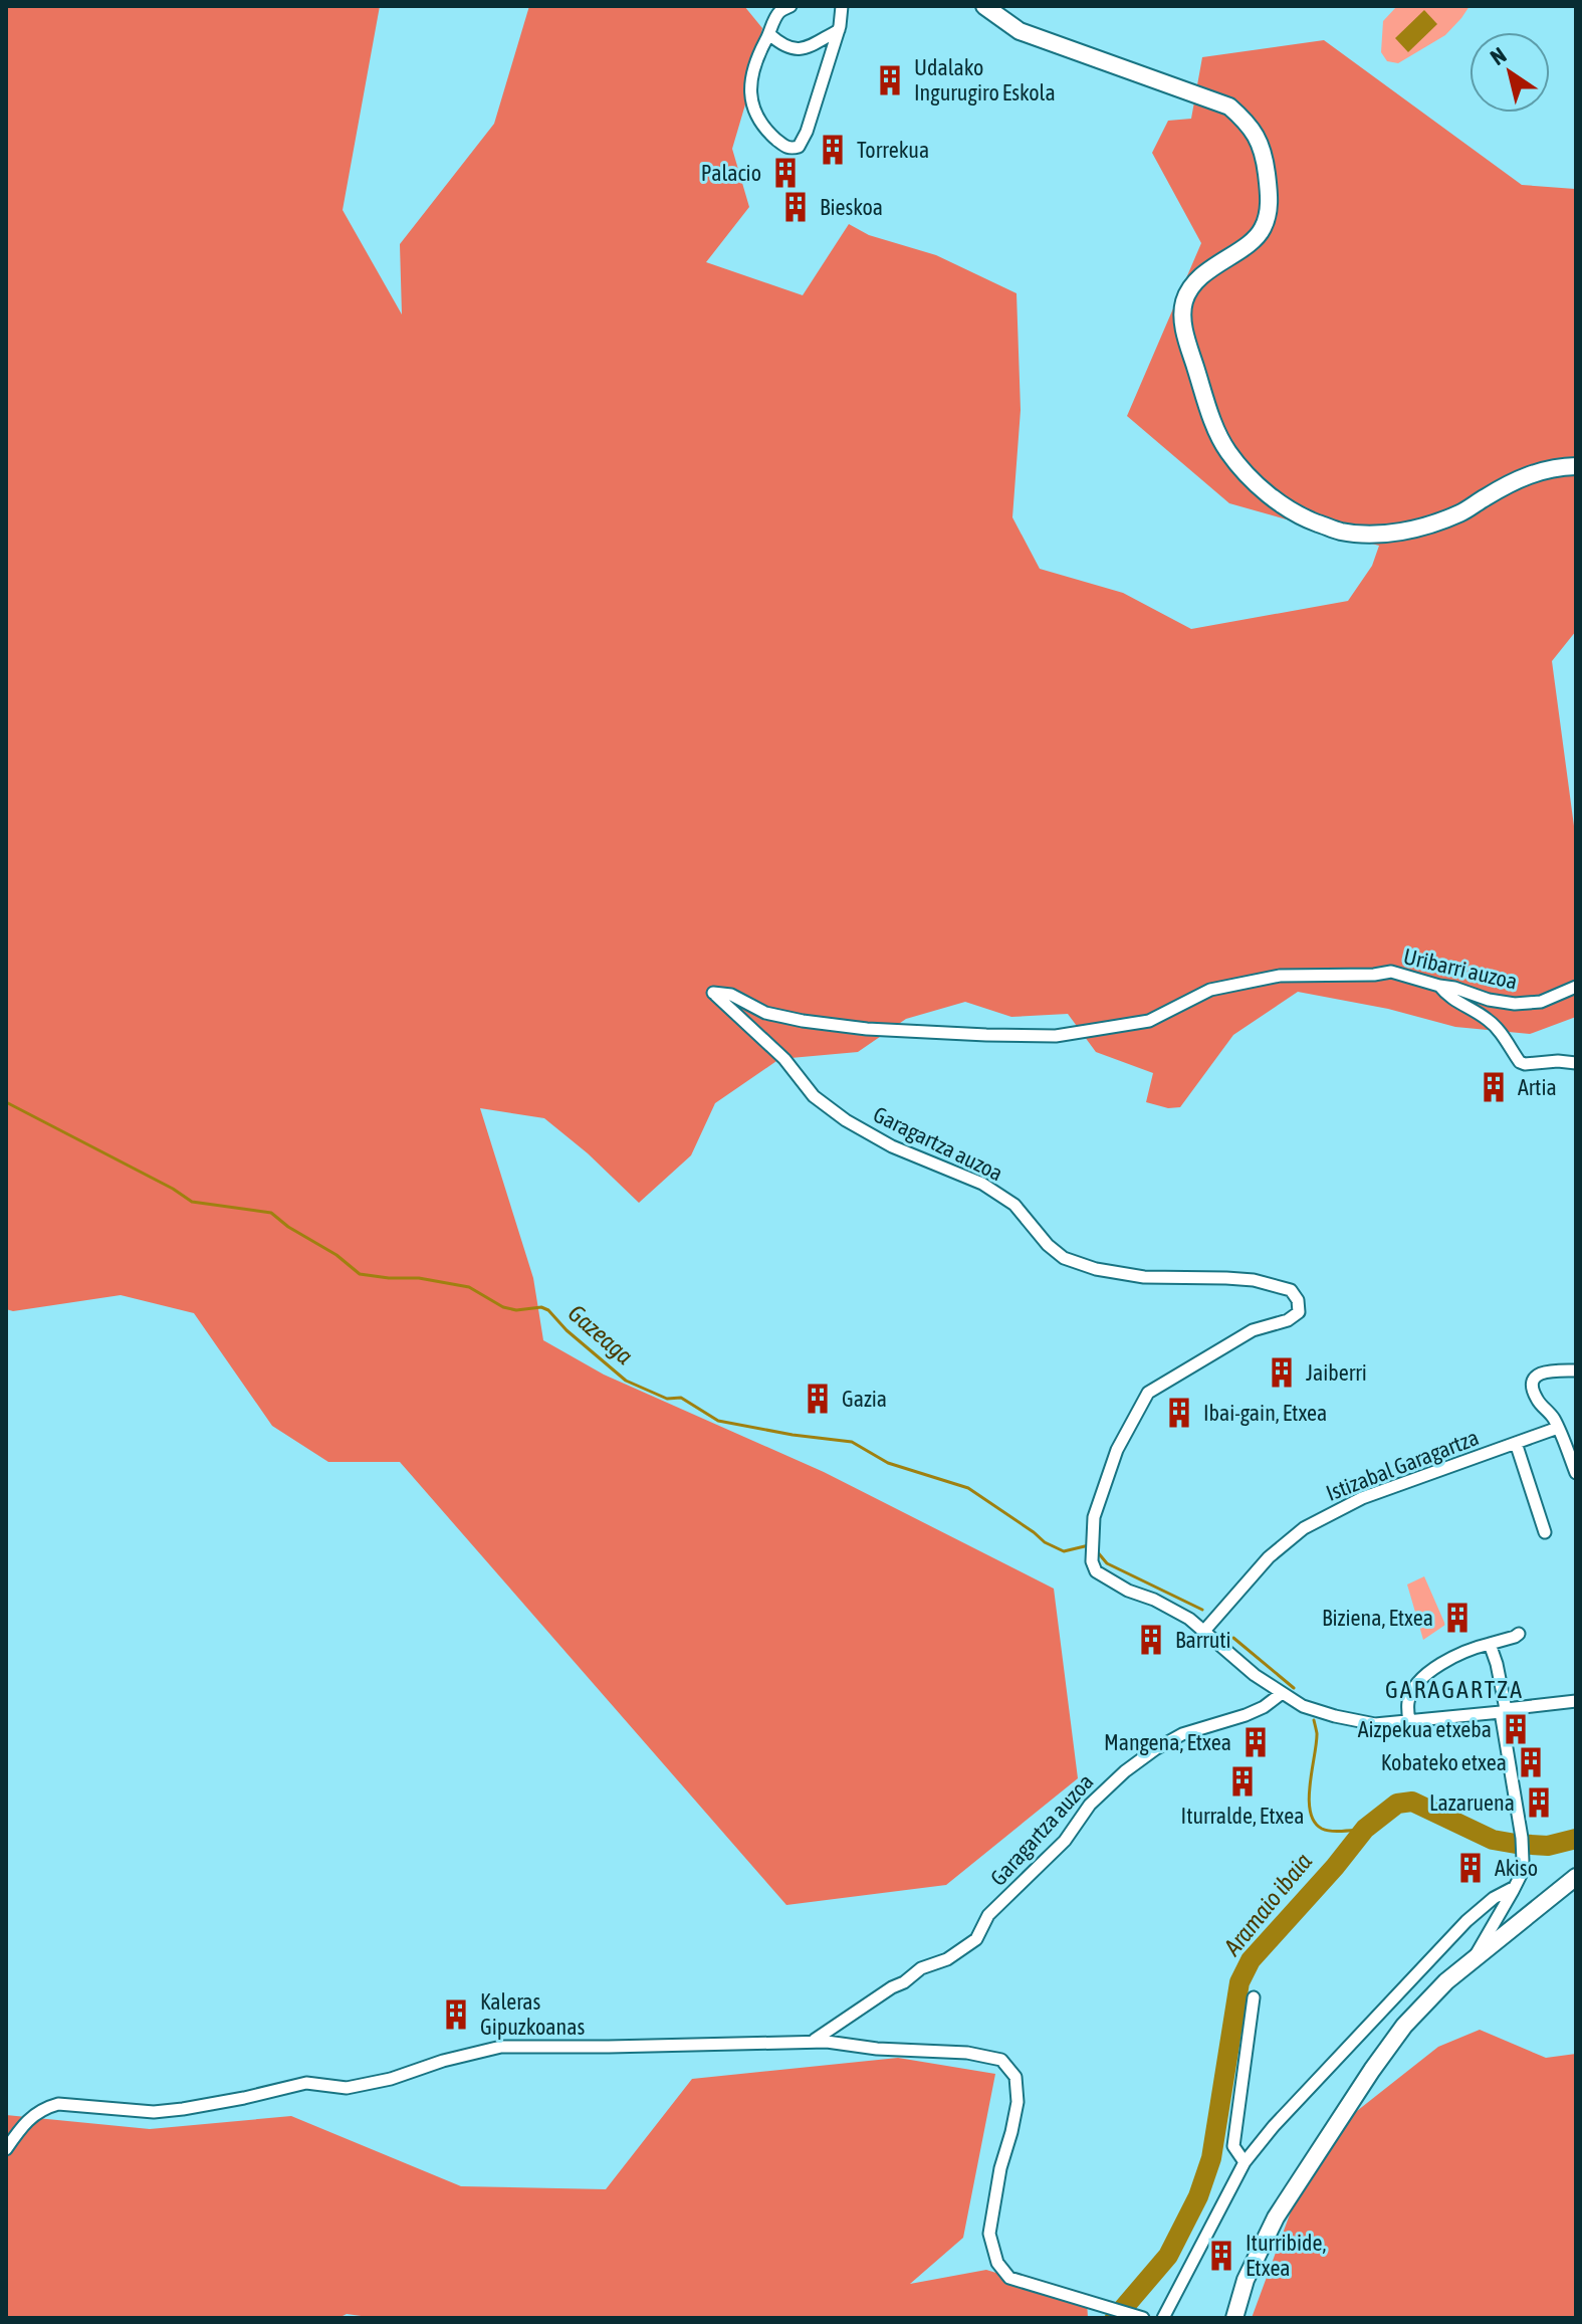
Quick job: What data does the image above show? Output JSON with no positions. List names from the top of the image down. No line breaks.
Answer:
{"streets":{"street":["Uribarri auzoa","Garagartza auzoa","Istizabal Garagartza"]},"crossings":[["Uribarri auzoa","Garagartza auzoa"],["Garagartza auzoa","Istizabal Garagartza"]],"districts":["GARAGARTZA"],"water":["Gazeaga","Aramaio ibaia"],"places":{"building":["Udalako Ingurugiro Eskola","Torrekua","Palacio","Bieskoa","Artia","Jaiberri","Gazia","Ibai-gain, Etxea","Biziena, Etxea","Barruti","Aizpekua etxeba","Mangena, Etxea","Kobateko etxea","Iturralde, Etxea","Lazaruena","Akiso","Kaleras Gipuzkoanas","Iturribide, Etxea"]},"north":"top left"}
